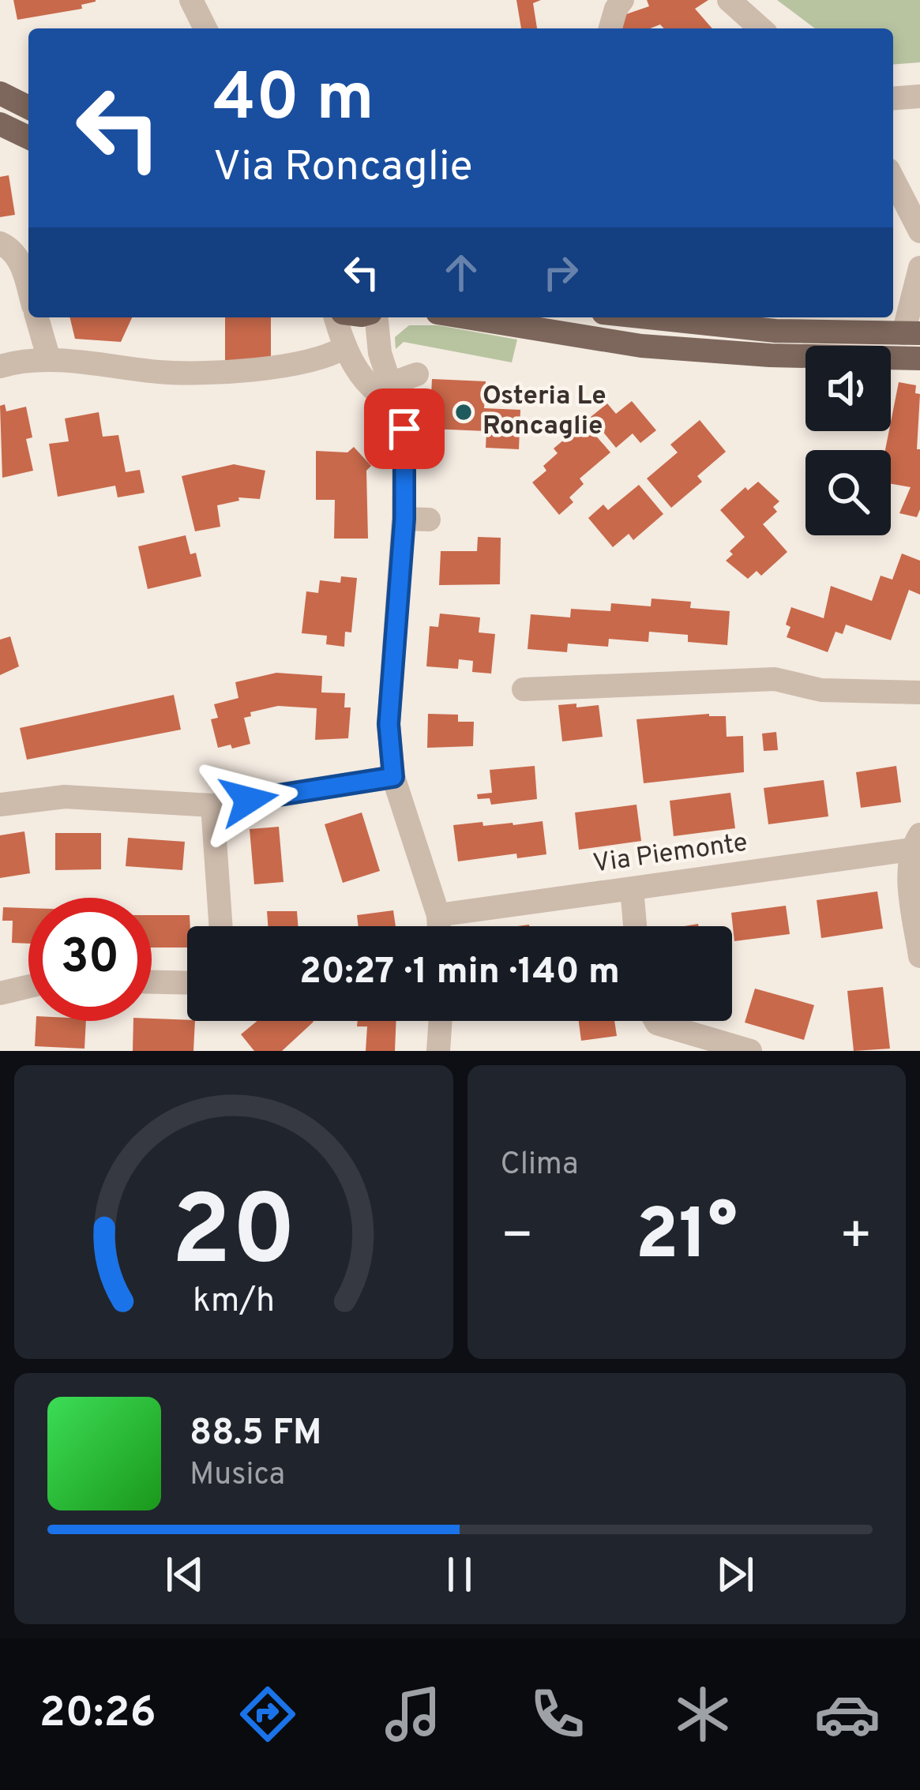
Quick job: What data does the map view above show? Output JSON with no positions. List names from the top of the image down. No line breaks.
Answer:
{"streets":{"street":["Via Piemonte"]},"places":["Osteria Le Roncaglie"],"page":{"turn":["40 m","Via Roncaglie"],"limit":"30","trip":"20:27 · 1 min · 140 m","tile":"Clima","heat":["−","21°","+"],"song":["88.5 FM","Musica"],"tabs":"20:26","gauge":["20","km/h"]}}
